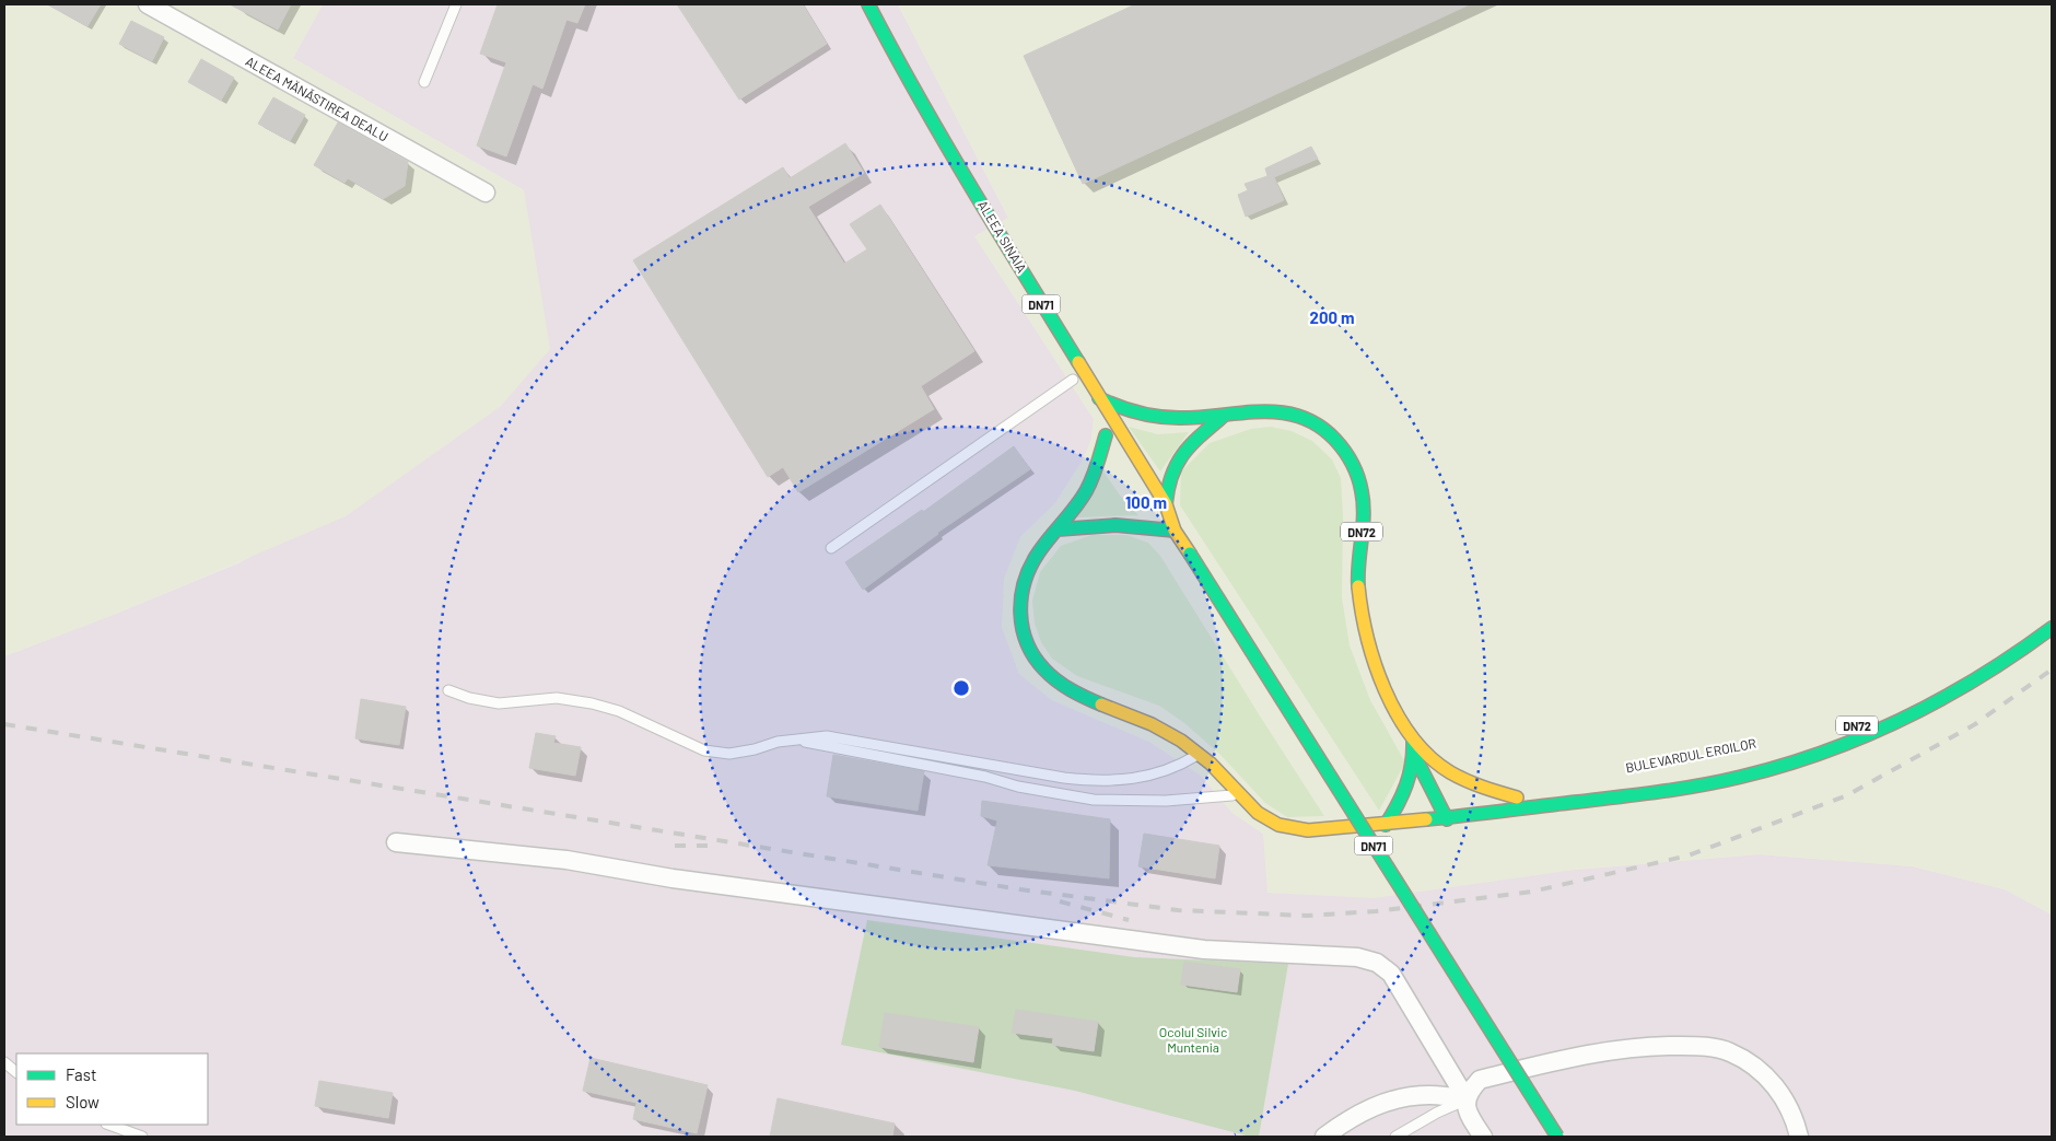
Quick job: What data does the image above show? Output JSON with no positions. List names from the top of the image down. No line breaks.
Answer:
{"streets":{"main road":["ALEEA SINAIA","DN71","DN72"],"street":["ALEEA MĂNĂSTIREA DEALU"]},"crossings":[["ALEEA SINAIA","DN72"]],"parks":["Ocolul Silvic Muntenia"],"legend":["Fast","Slow"],"rings":["200 m","100 m"]}
